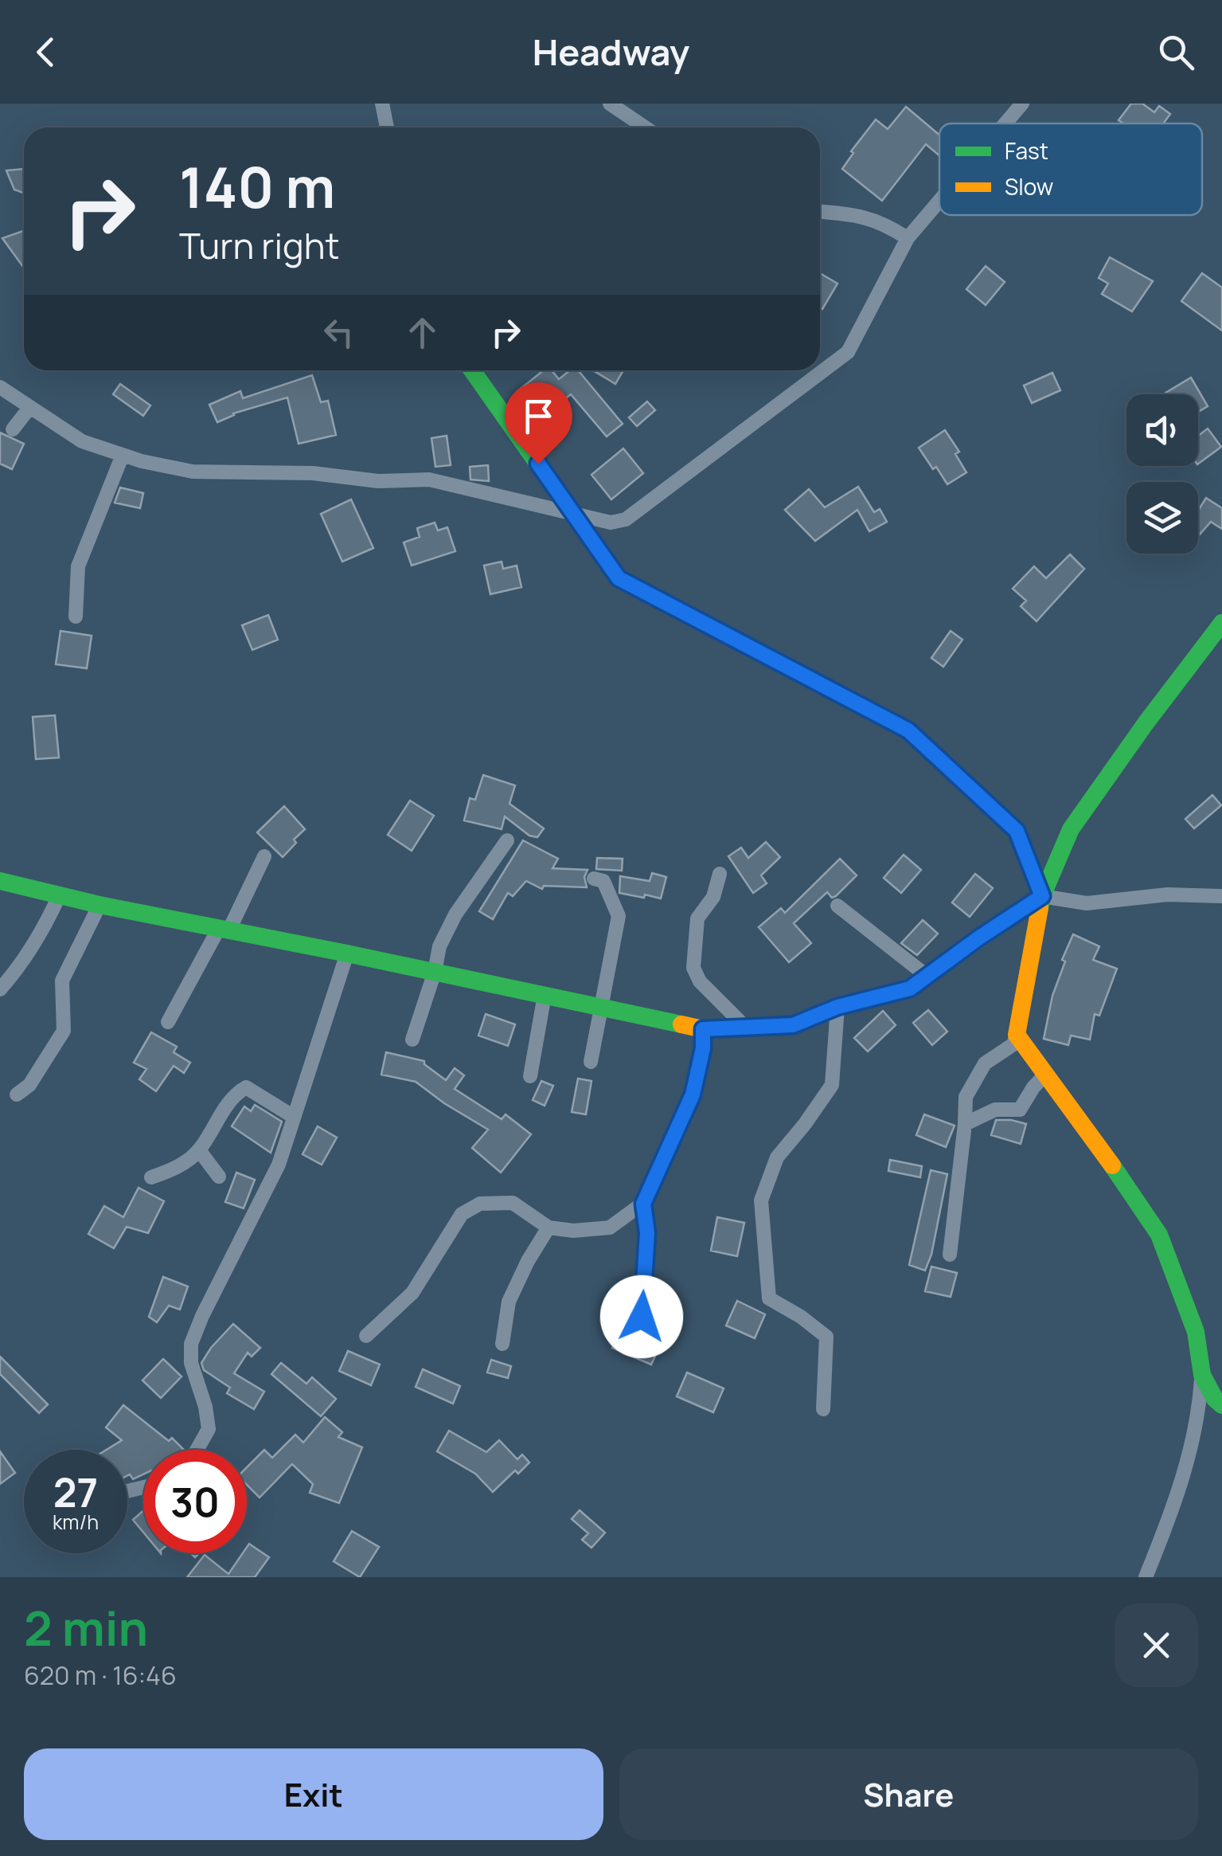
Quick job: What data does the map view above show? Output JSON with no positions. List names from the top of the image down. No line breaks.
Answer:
{"legend":["Fast","Slow"],"page":{"header":"Headway","turn":["140 m","Turn right"],"speed":"27 km/h","limit":"30","heading":["2 min","620 m · 16:46"],"buttons":["Exit","Share"]}}
